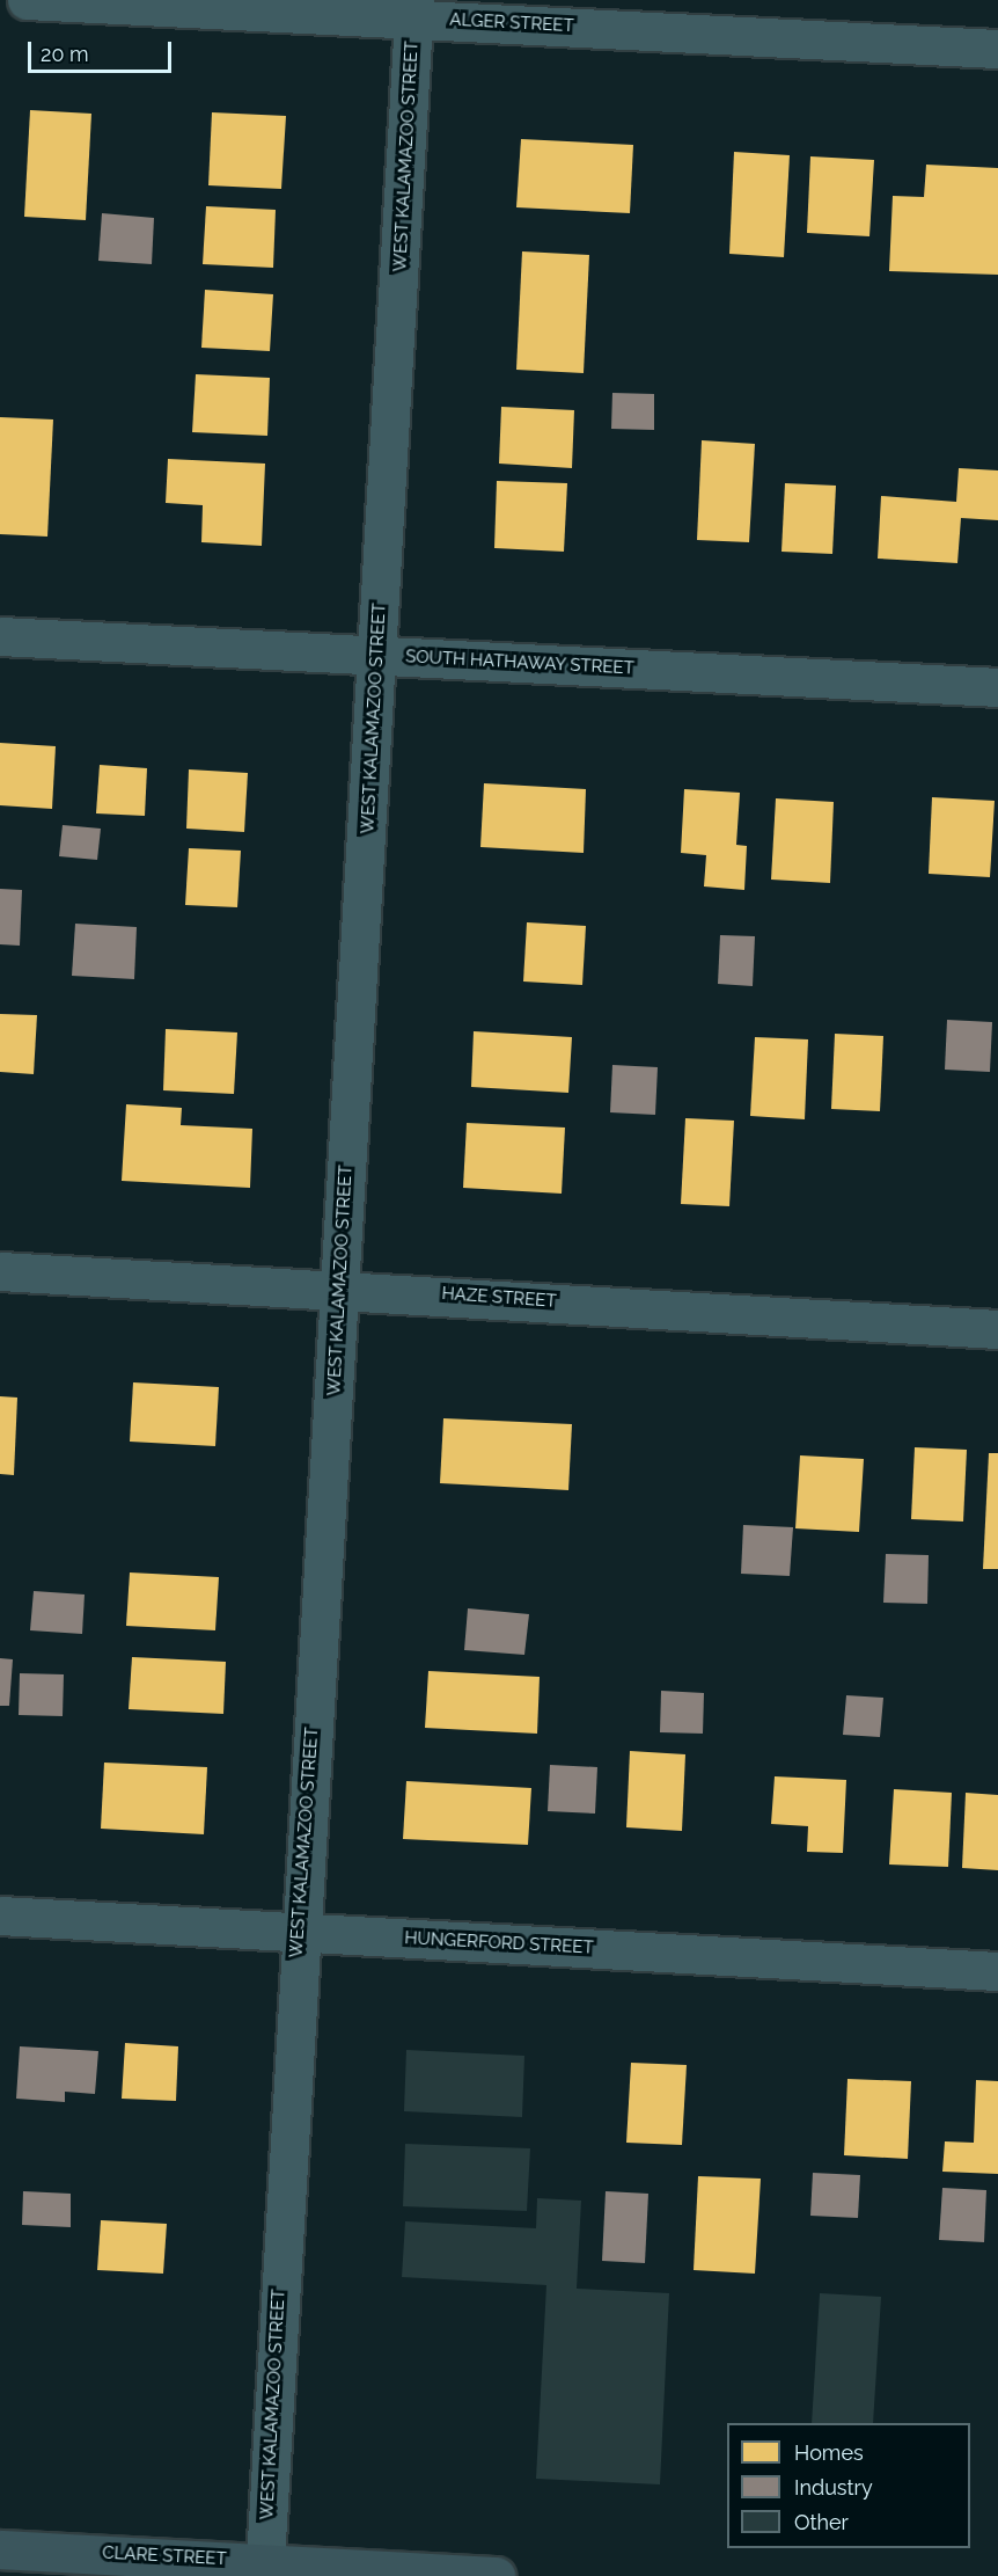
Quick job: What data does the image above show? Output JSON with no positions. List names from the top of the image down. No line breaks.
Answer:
{"streets":{"street":["ALGER STREET","WEST KALAMAZOO STREET","SOUTH HATHAWAY STREET","HAZE STREET","HUNGERFORD STREET","CLARE STREET"]},"crossings":[["ALGER STREET","WEST KALAMAZOO STREET"],["WEST KALAMAZOO STREET","SOUTH HATHAWAY STREET"],["WEST KALAMAZOO STREET","HAZE STREET"],["WEST KALAMAZOO STREET","HUNGERFORD STREET"],["WEST KALAMAZOO STREET","CLARE STREET"]],"legend":["Homes","Industry","Other"],"scale_bar":"20 m"}
